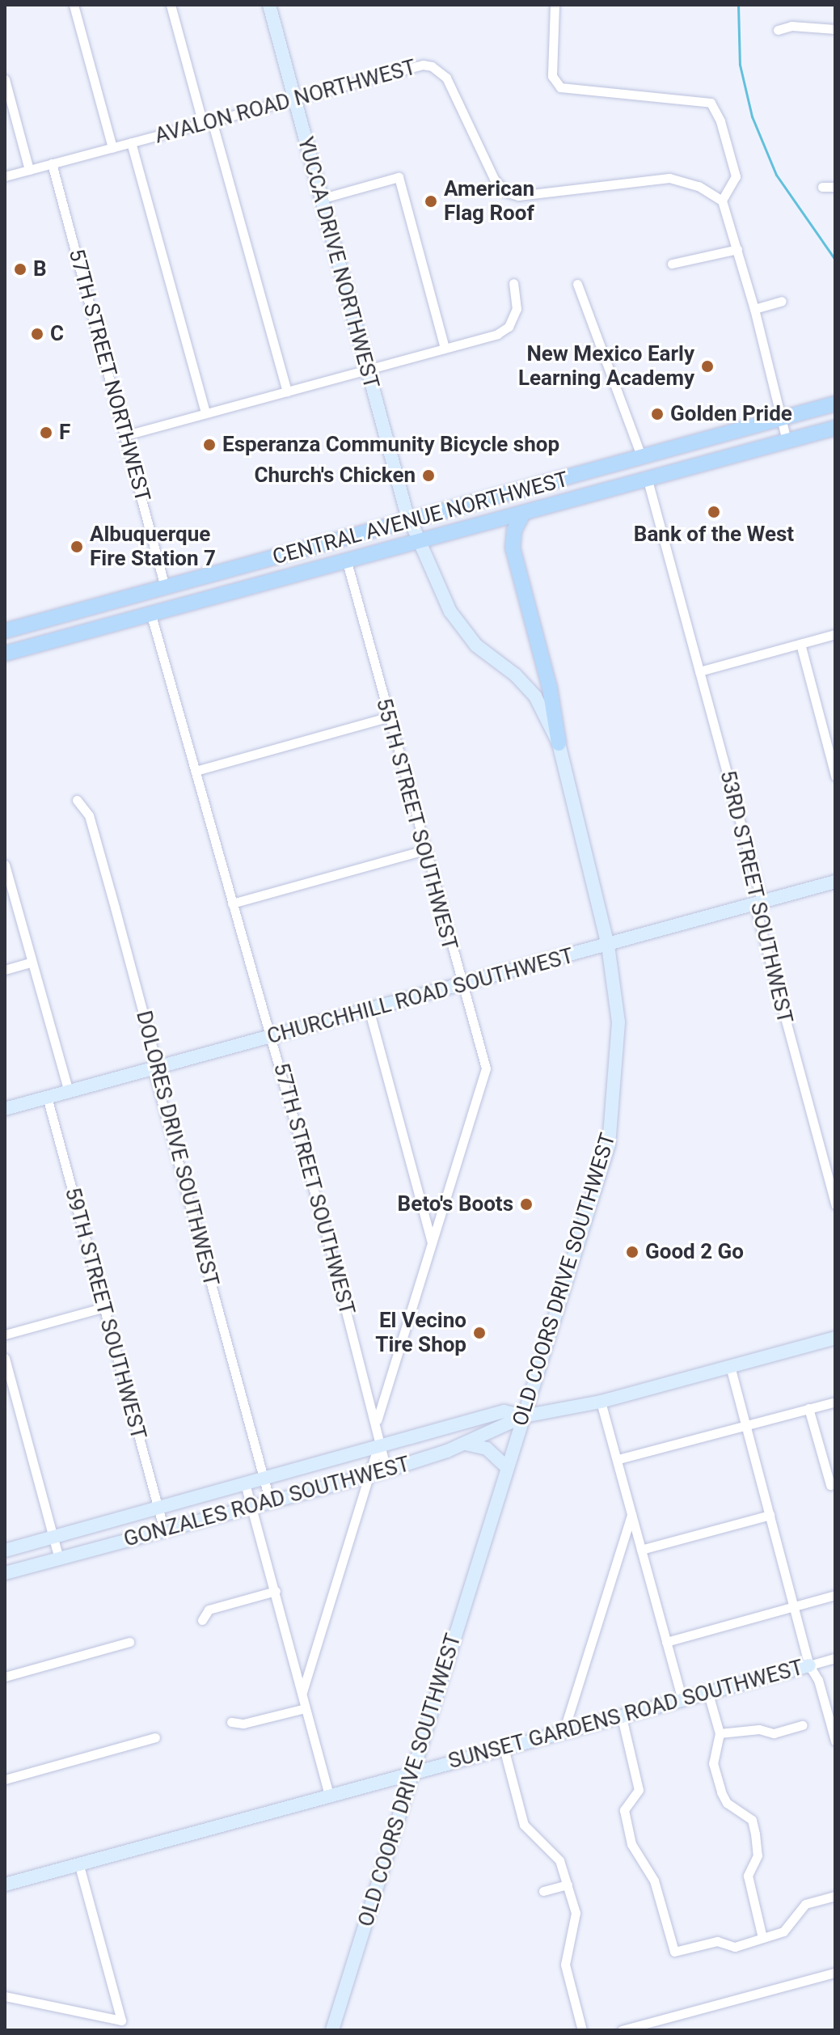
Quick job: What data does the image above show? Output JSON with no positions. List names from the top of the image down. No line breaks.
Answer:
{"streets":{"main road":["CENTRAL AVENUE NORTHWEST"],"street":["AVALON ROAD NORTHWEST","YUCCA DRIVE NORTHWEST","57TH STREET NORTHWEST","55TH STREET SOUTHWEST","53RD STREET SOUTHWEST","CHURCHHILL ROAD SOUTHWEST","DOLORES DRIVE SOUTHWEST","57TH STREET SOUTHWEST","OLD COORS DRIVE SOUTHWEST","59TH STREET SOUTHWEST","GONZALES ROAD SOUTHWEST","SUNSET GARDENS ROAD SOUTHWEST"]},"crossings":[["AVALON ROAD NORTHWEST","YUCCA DRIVE NORTHWEST"],["AVALON ROAD NORTHWEST","57TH STREET NORTHWEST"],["YUCCA DRIVE NORTHWEST","CENTRAL AVENUE NORTHWEST"],["YUCCA DRIVE NORTHWEST","OLD COORS DRIVE SOUTHWEST"],["57TH STREET NORTHWEST","CENTRAL AVENUE NORTHWEST"],["CENTRAL AVENUE NORTHWEST","OLD COORS DRIVE SOUTHWEST"],["55TH STREET SOUTHWEST","CHURCHHILL ROAD SOUTHWEST"],["55TH STREET SOUTHWEST","57TH STREET SOUTHWEST"],["53RD STREET SOUTHWEST","CHURCHHILL ROAD SOUTHWEST"],["CHURCHHILL ROAD SOUTHWEST","DOLORES DRIVE SOUTHWEST"],["CHURCHHILL ROAD SOUTHWEST","57TH STREET SOUTHWEST"],["CHURCHHILL ROAD SOUTHWEST","OLD COORS DRIVE SOUTHWEST"],["CHURCHHILL ROAD SOUTHWEST","59TH STREET SOUTHWEST"],["DOLORES DRIVE SOUTHWEST","GONZALES ROAD SOUTHWEST"],["57TH STREET SOUTHWEST","GONZALES ROAD SOUTHWEST"],["OLD COORS DRIVE SOUTHWEST","GONZALES ROAD SOUTHWEST"],["OLD COORS DRIVE SOUTHWEST","SUNSET GARDENS ROAD SOUTHWEST"],["59TH STREET SOUTHWEST","GONZALES ROAD SOUTHWEST"]],"places":["American Flag Roof","B","C","New Mexico Early Learning Academy","Golden Pride","F","Esperanza Community Bicycle shop","Church's Chicken","Bank of the West","Albuquerque Fire Station 7","Beto's Boots","Good 2 Go","El Vecino Tire Shop"]}
